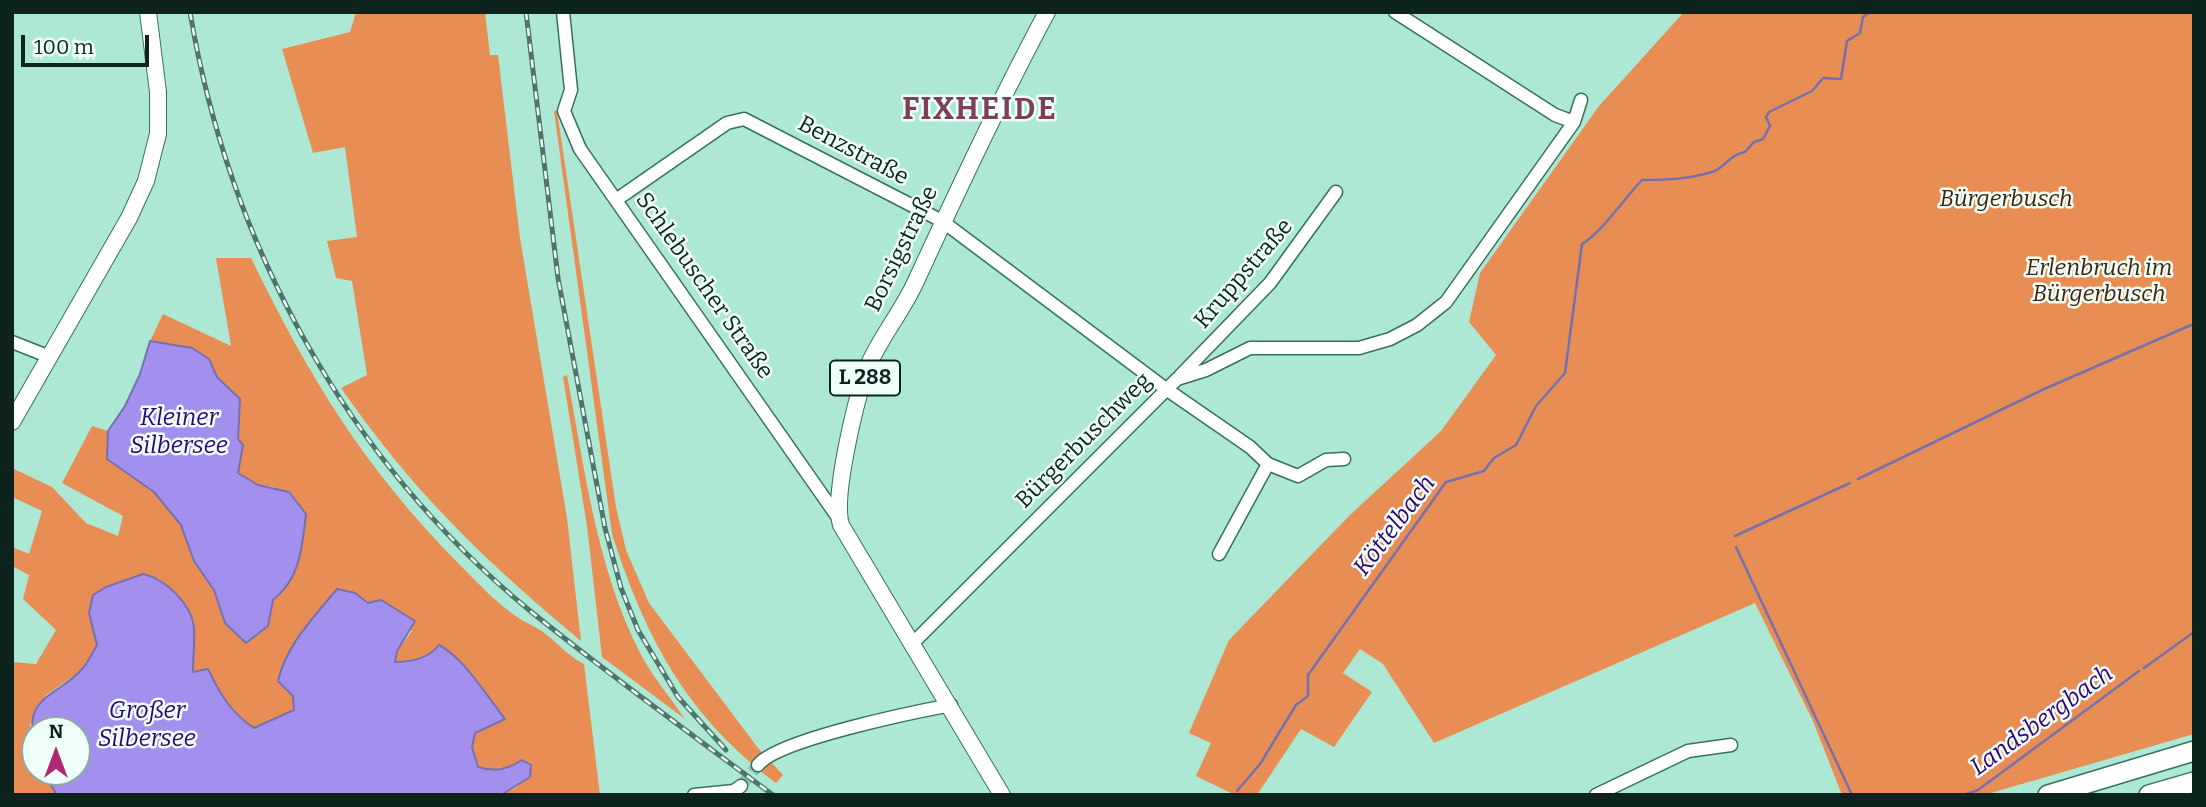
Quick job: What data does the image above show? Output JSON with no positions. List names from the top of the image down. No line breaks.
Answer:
{"streets":{"main road":["Borsigstraße","Schlebuscher Straße","L 288"],"street":["Benzstraße","Kruppstraße","Bürgerbuschweg"]},"crossings":[["Benzstraße","Borsigstraße"],["Benzstraße","Schlebuscher Straße"],["Benzstraße","Bürgerbuschweg"],["Borsigstraße","Schlebuscher Straße"],["Kruppstraße","Bürgerbuschweg"],["Schlebuscher Straße","Bürgerbuschweg"]],"districts":["FIXHEIDE"],"water":["Kleiner Silbersee","Köttelbach","Großer Silbersee","Landsbergbach"],"parks":["Bürgerbusch","Erlenbruch im Bürgerbusch"],"scale_bar":"100 m","north":"top"}
